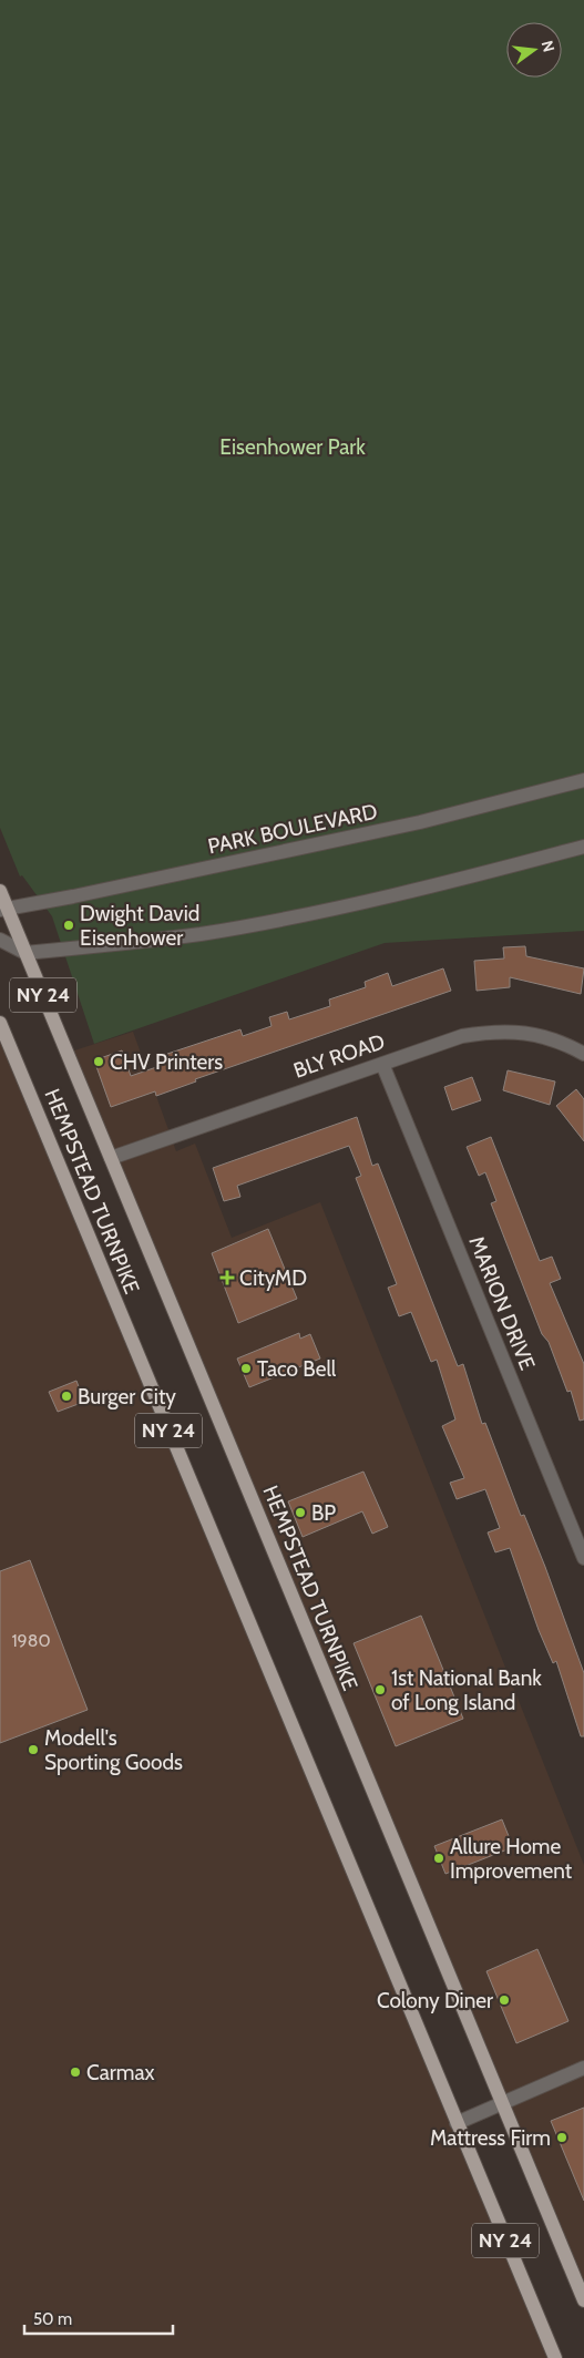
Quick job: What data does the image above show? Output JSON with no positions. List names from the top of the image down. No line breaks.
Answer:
{"streets":{"main road":["NY 24","HEMPSTEAD TURNPIKE"],"street":["PARK BOULEVARD","BLY ROAD","MARION DRIVE"]},"crossings":[["PARK BOULEVARD","HEMPSTEAD TURNPIKE"],["BLY ROAD","HEMPSTEAD TURNPIKE"],["BLY ROAD","MARION DRIVE"]],"parks":["Eisenhower Park"],"places":{"other":["Dwight David Eisenhower","CHV Printers","Taco Bell","Burger City","BP","1st National Bank of Long Island","Modell's Sporting Goods","Allure Home Improvement","Colony Diner","Carmax","Mattress Firm"],"health":["CityMD"]},"house_numbers":["1980"],"scale_bar":"50 m","north":"right"}
